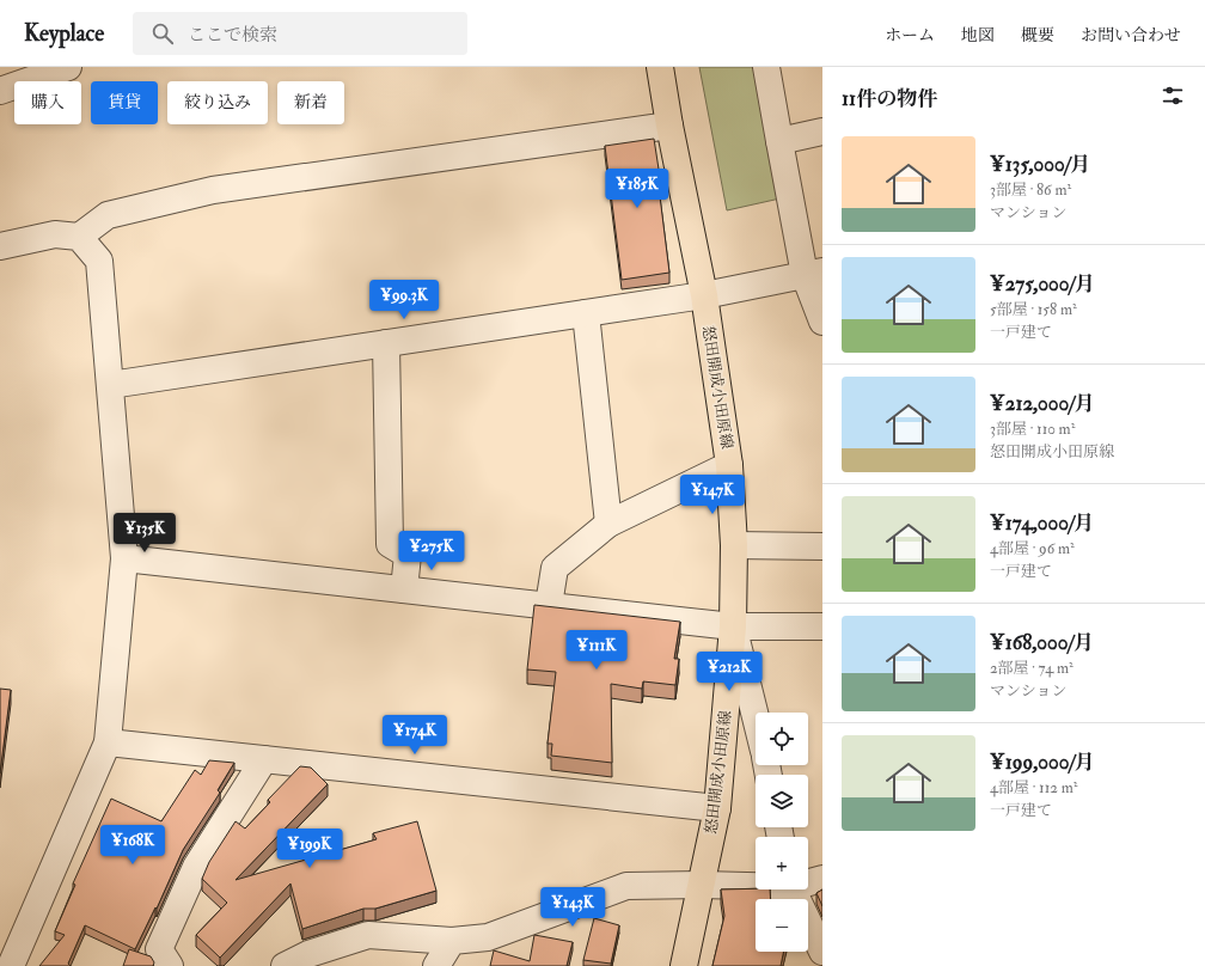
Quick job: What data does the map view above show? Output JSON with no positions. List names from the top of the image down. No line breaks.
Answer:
{"streets":{"main road":["怒田開成小田原線"]},"page":{"header":"Keyplace","search":"ここで検索","nav":["ホーム","地図","概要","お問い合わせ"],"heading":"11件の物件","chip":["購入","賃貸","絞り込み","新着"],"list":[{"name":"¥135,000/月","note":"3部屋 · 86 m² · マンション"},{"name":"¥275,000/月","note":"5部屋 · 158 m² · 一戸建て"},{"name":"¥212,000/月","note":"3部屋 · 110 m² · 怒田開成小田原線"},{"name":"¥174,000/月","note":"4部屋 · 96 m² · 一戸建て"},{"name":"¥168,000/月","note":"2部屋 · 74 m² · マンション"},{"name":"¥199,000/月","note":"4部屋 · 112 m² · 一戸建て"}],"price":["¥185K","¥99.3K","¥147K","¥135K","¥275K","¥111K","¥212K","¥174K","¥168K","¥199K","¥143K"],"map_buttons":["+","−"]}}
